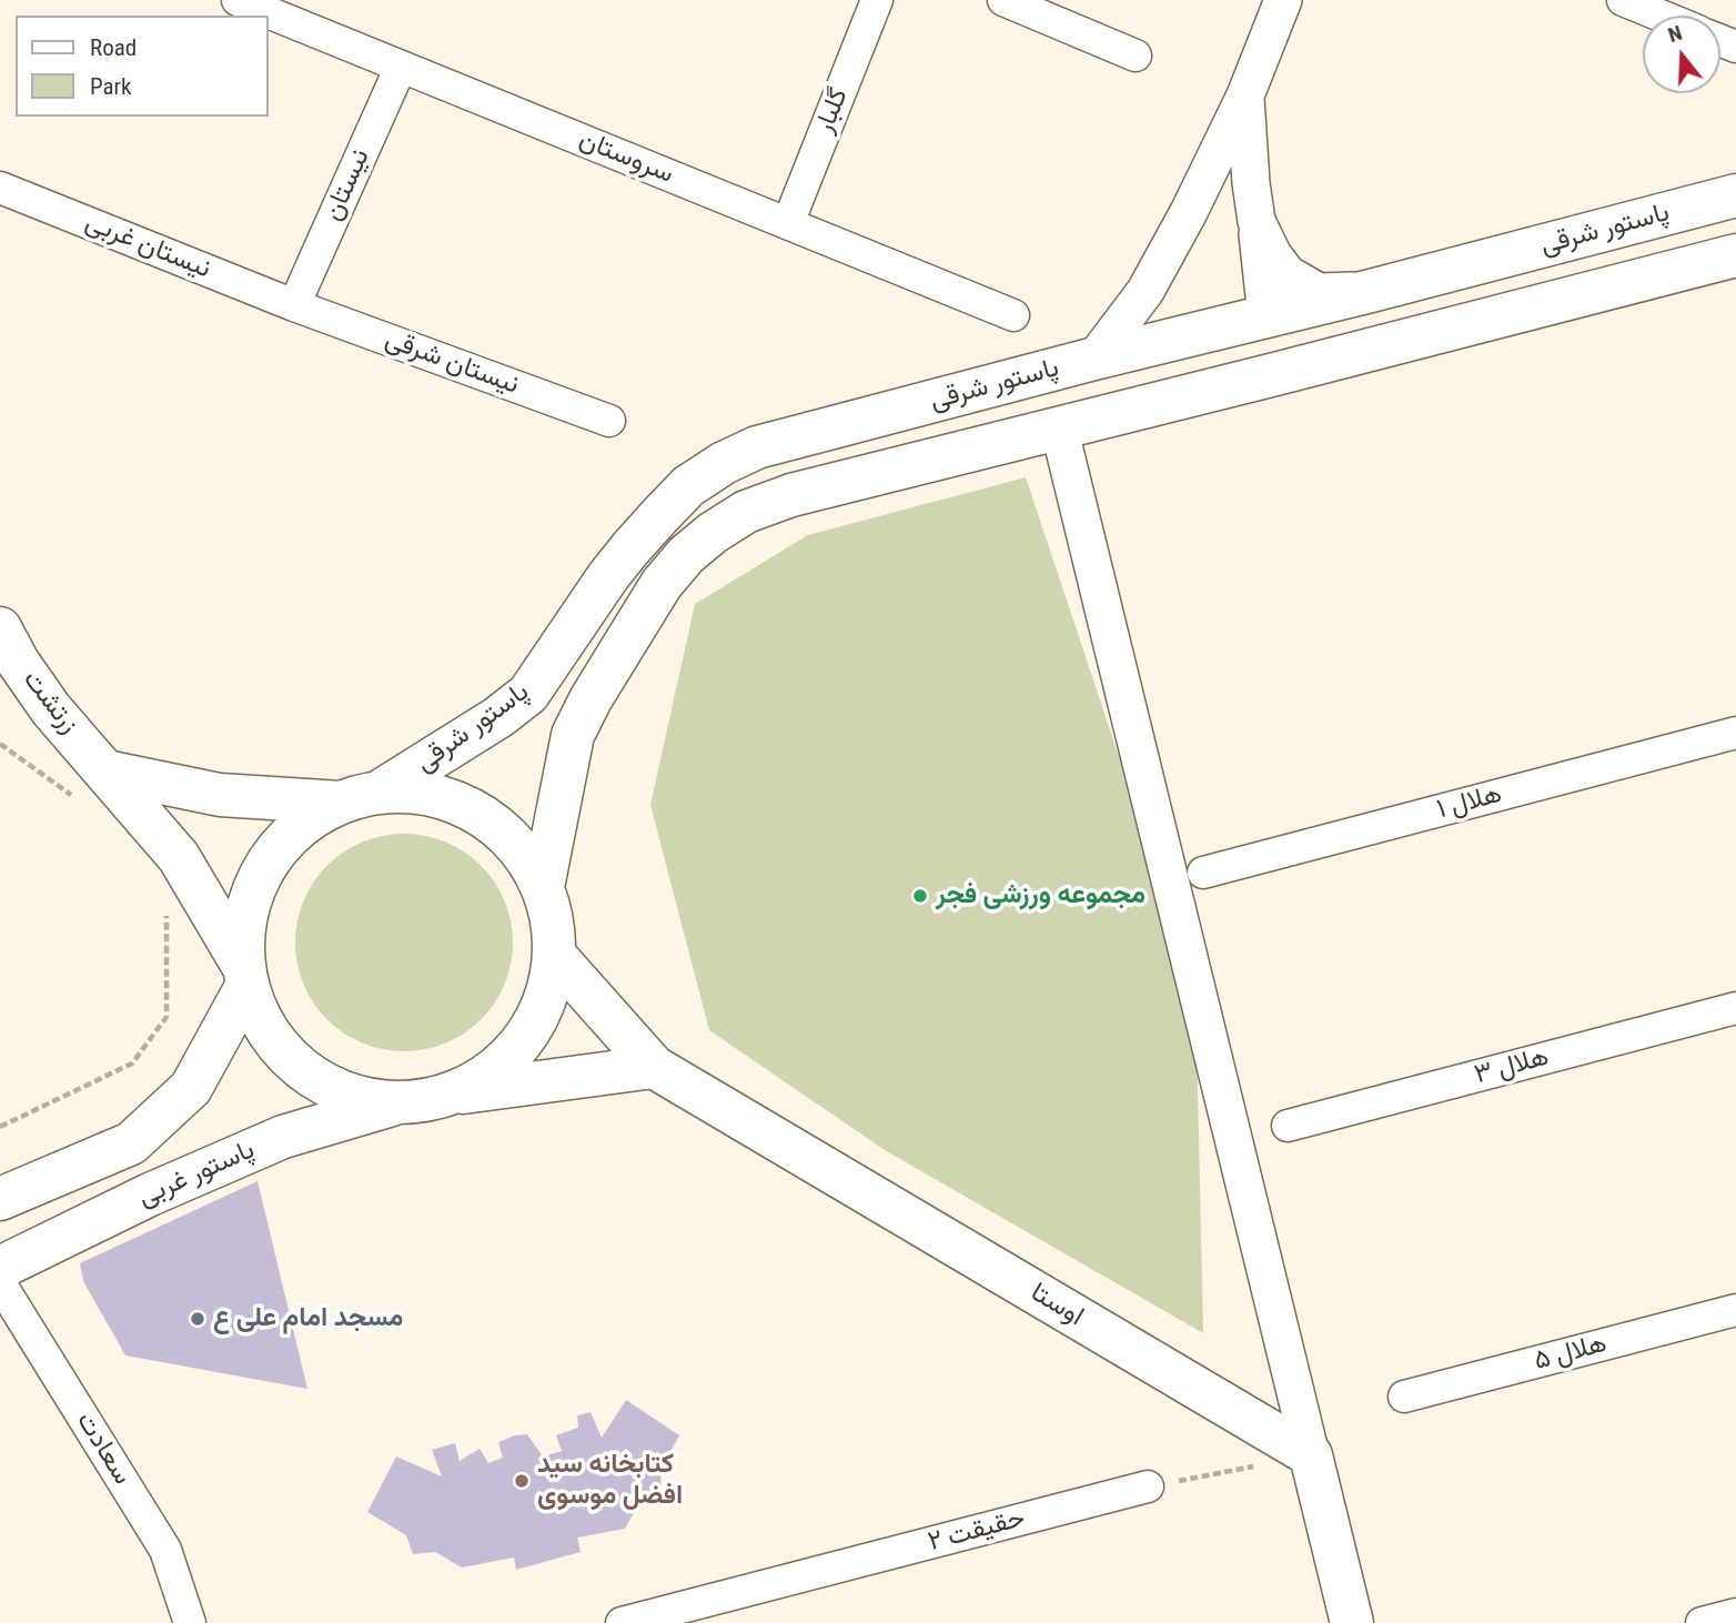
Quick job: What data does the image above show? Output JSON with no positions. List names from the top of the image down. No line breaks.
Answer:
{"streets":{"main road":["پاستور شرقی","زرتشت","پاستور غربی","اوستا"],"street":["گلبار","سروستان","نیستان","نیستان غربی","نیستان شرقی","هلال ۱","هلال ۳","هلال ۵","سعادت","حقیقت ۲"]},"crossings":[["گلبار","سروستان"],["سروستان","نیستان"],["نیستان","نیستان غربی"],["نیستان","نیستان شرقی"],["پاستور شرقی","زرتشت"],["پاستور شرقی","پاستور غربی"],["نیستان غربی","نیستان شرقی"],["زرتشت","پاستور غربی"]],"places":["مجموعه ورزشی فجر","مسجد امام علی ع","کتابخانه سید افضل موسوی"],"legend":["Road","Park"],"north":"top"}
